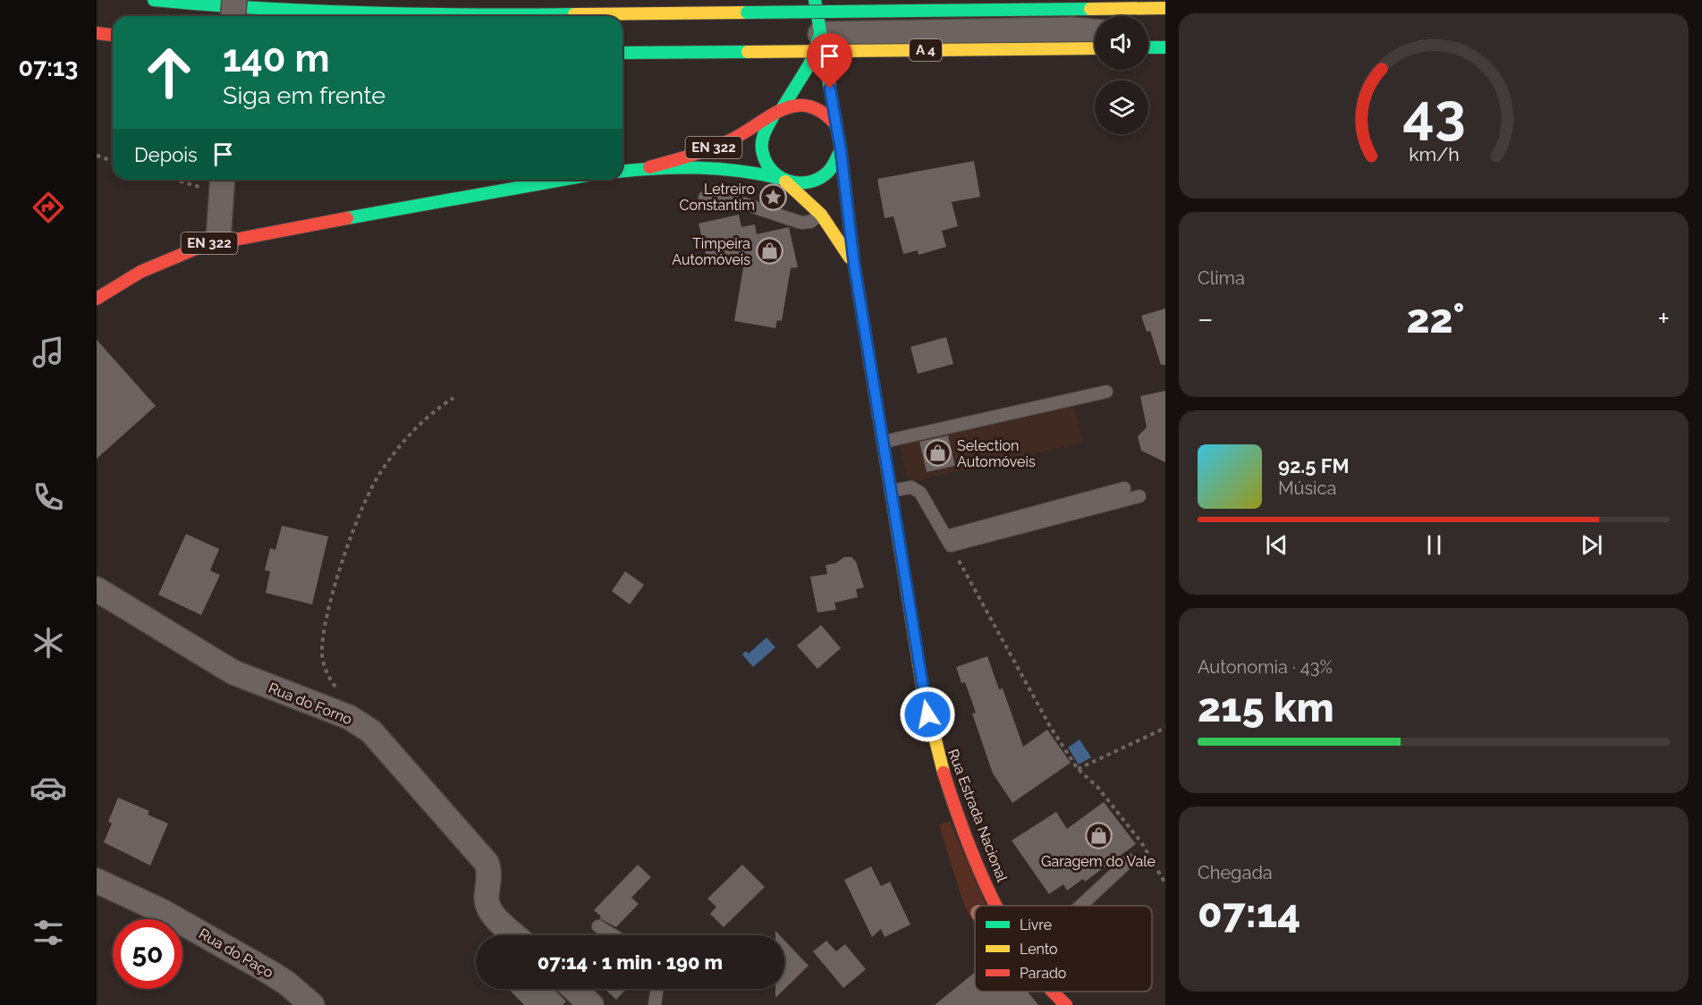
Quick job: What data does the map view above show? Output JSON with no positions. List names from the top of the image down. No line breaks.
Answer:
{"streets":{"main road":["A 4","EN 322","Rua Estrada Nacional"],"street":["Rua do Forno","Rua do Paço"]},"crossings":[["EN 322","Rua Estrada Nacional"]],"places":{"place":["Letreiro Constantim"],"shop":["Timpeira Automóveis","Selection Automóveis","Garagem do Vale"]},"legend":["Livre","Lento","Parado"],"page":{"tabs":"07:13","turn":["140 m","Siga em frente"],"then":"Depois","tile":["Clima",["Autonomia · 43%","215 km"],["Chegada","07:14"]],"heat":["−","22°","+"],"song":["92.5 FM","Música"],"limit":"50","trip":"07:14 · 1 min · 190 m","gauge":["43","km/h"]}}
